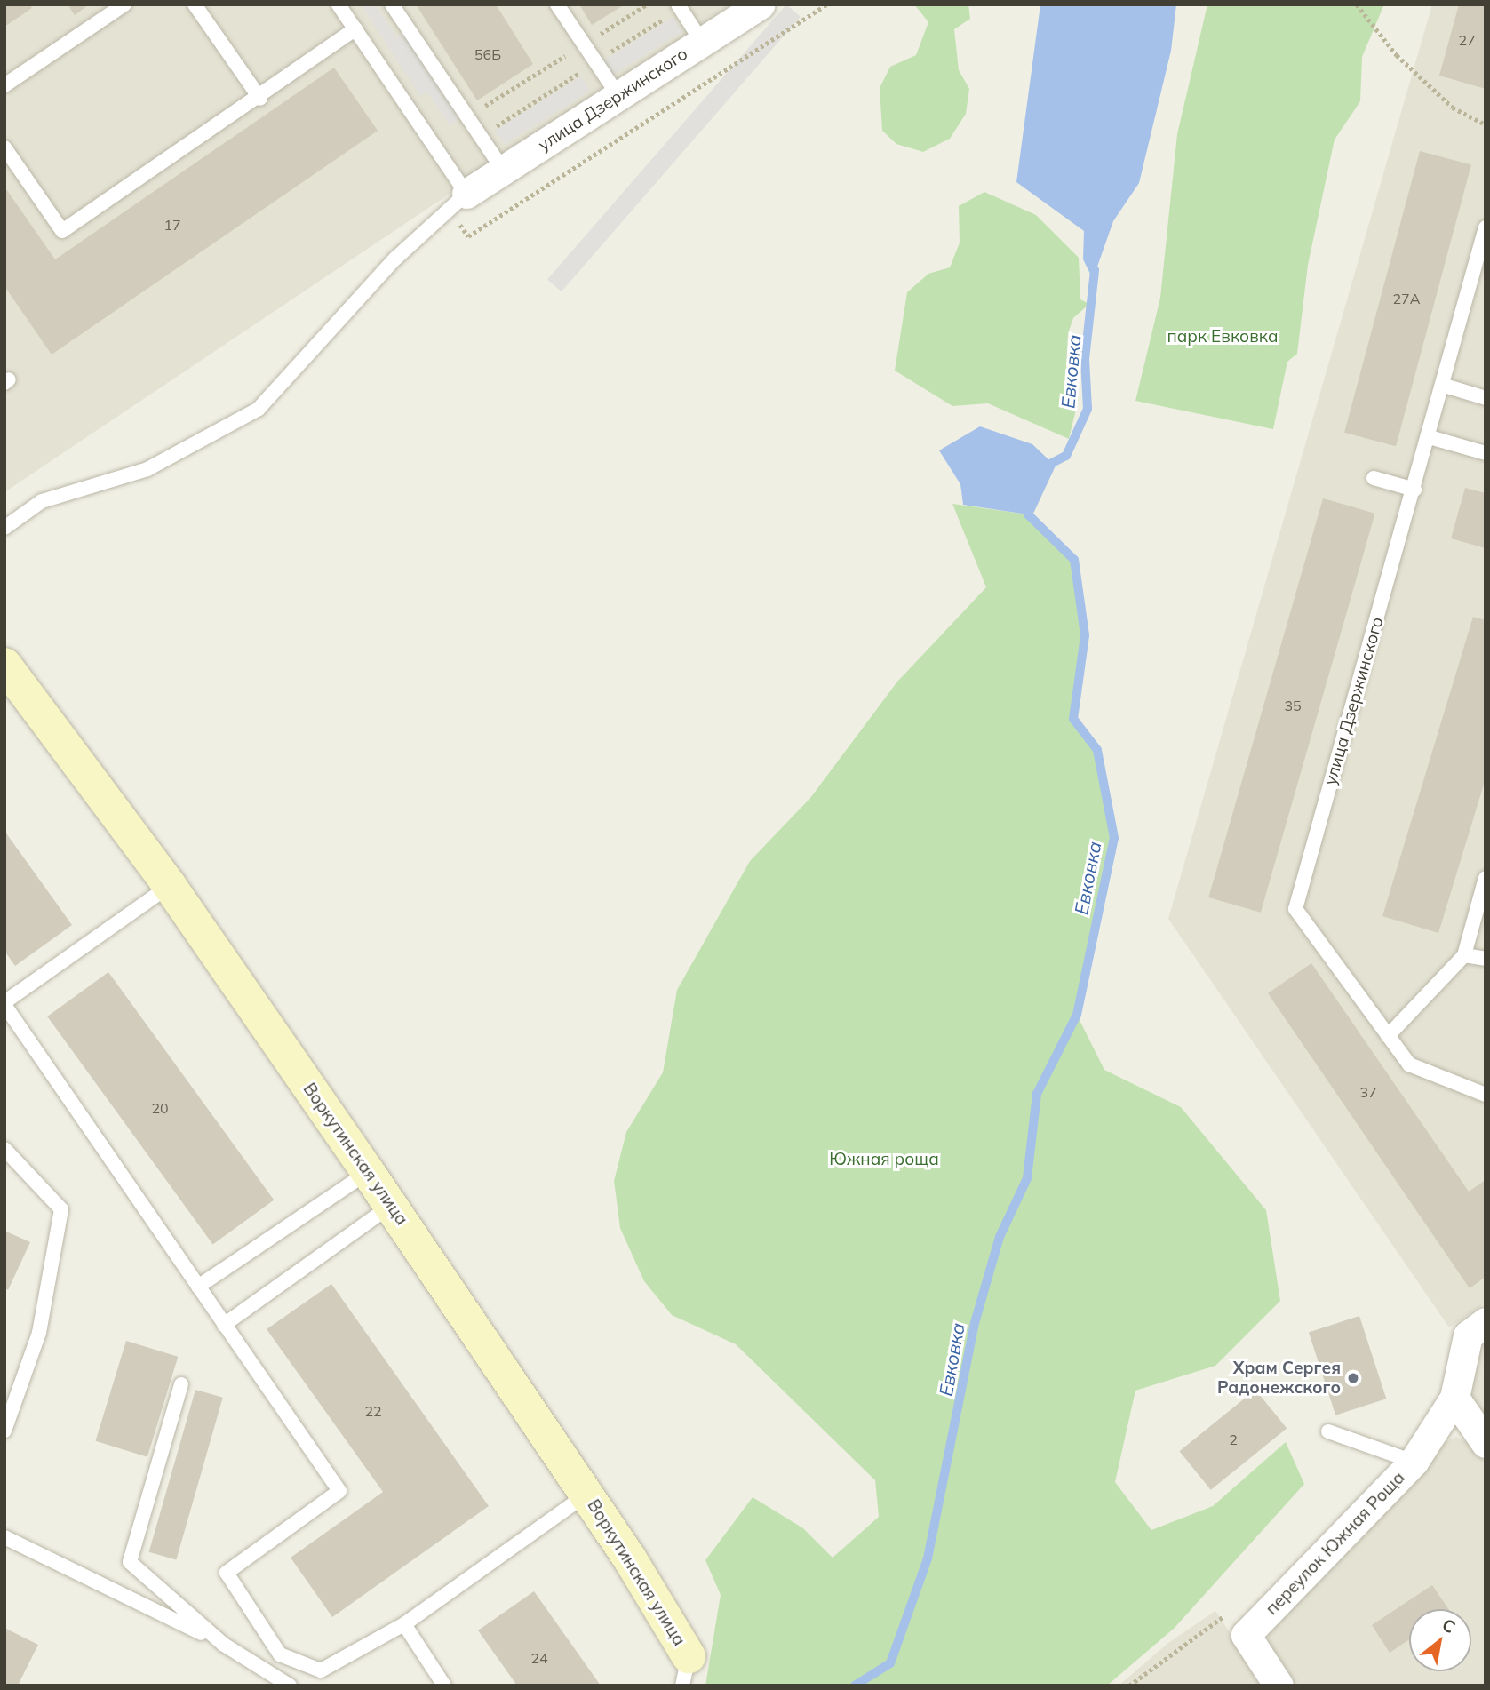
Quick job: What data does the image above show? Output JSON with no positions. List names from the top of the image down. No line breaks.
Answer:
{"streets":{"street":["улица Дзержинского","Воркутинская улица","переулок Южная Роща"]},"water":["Евковка"],"parks":["парк Евковка","Южная роща"],"places":["Храм Сергея Радонежского"],"house_numbers":["27","56Б","17","27А","35","37","20","22","2","24"],"north":"top right"}
